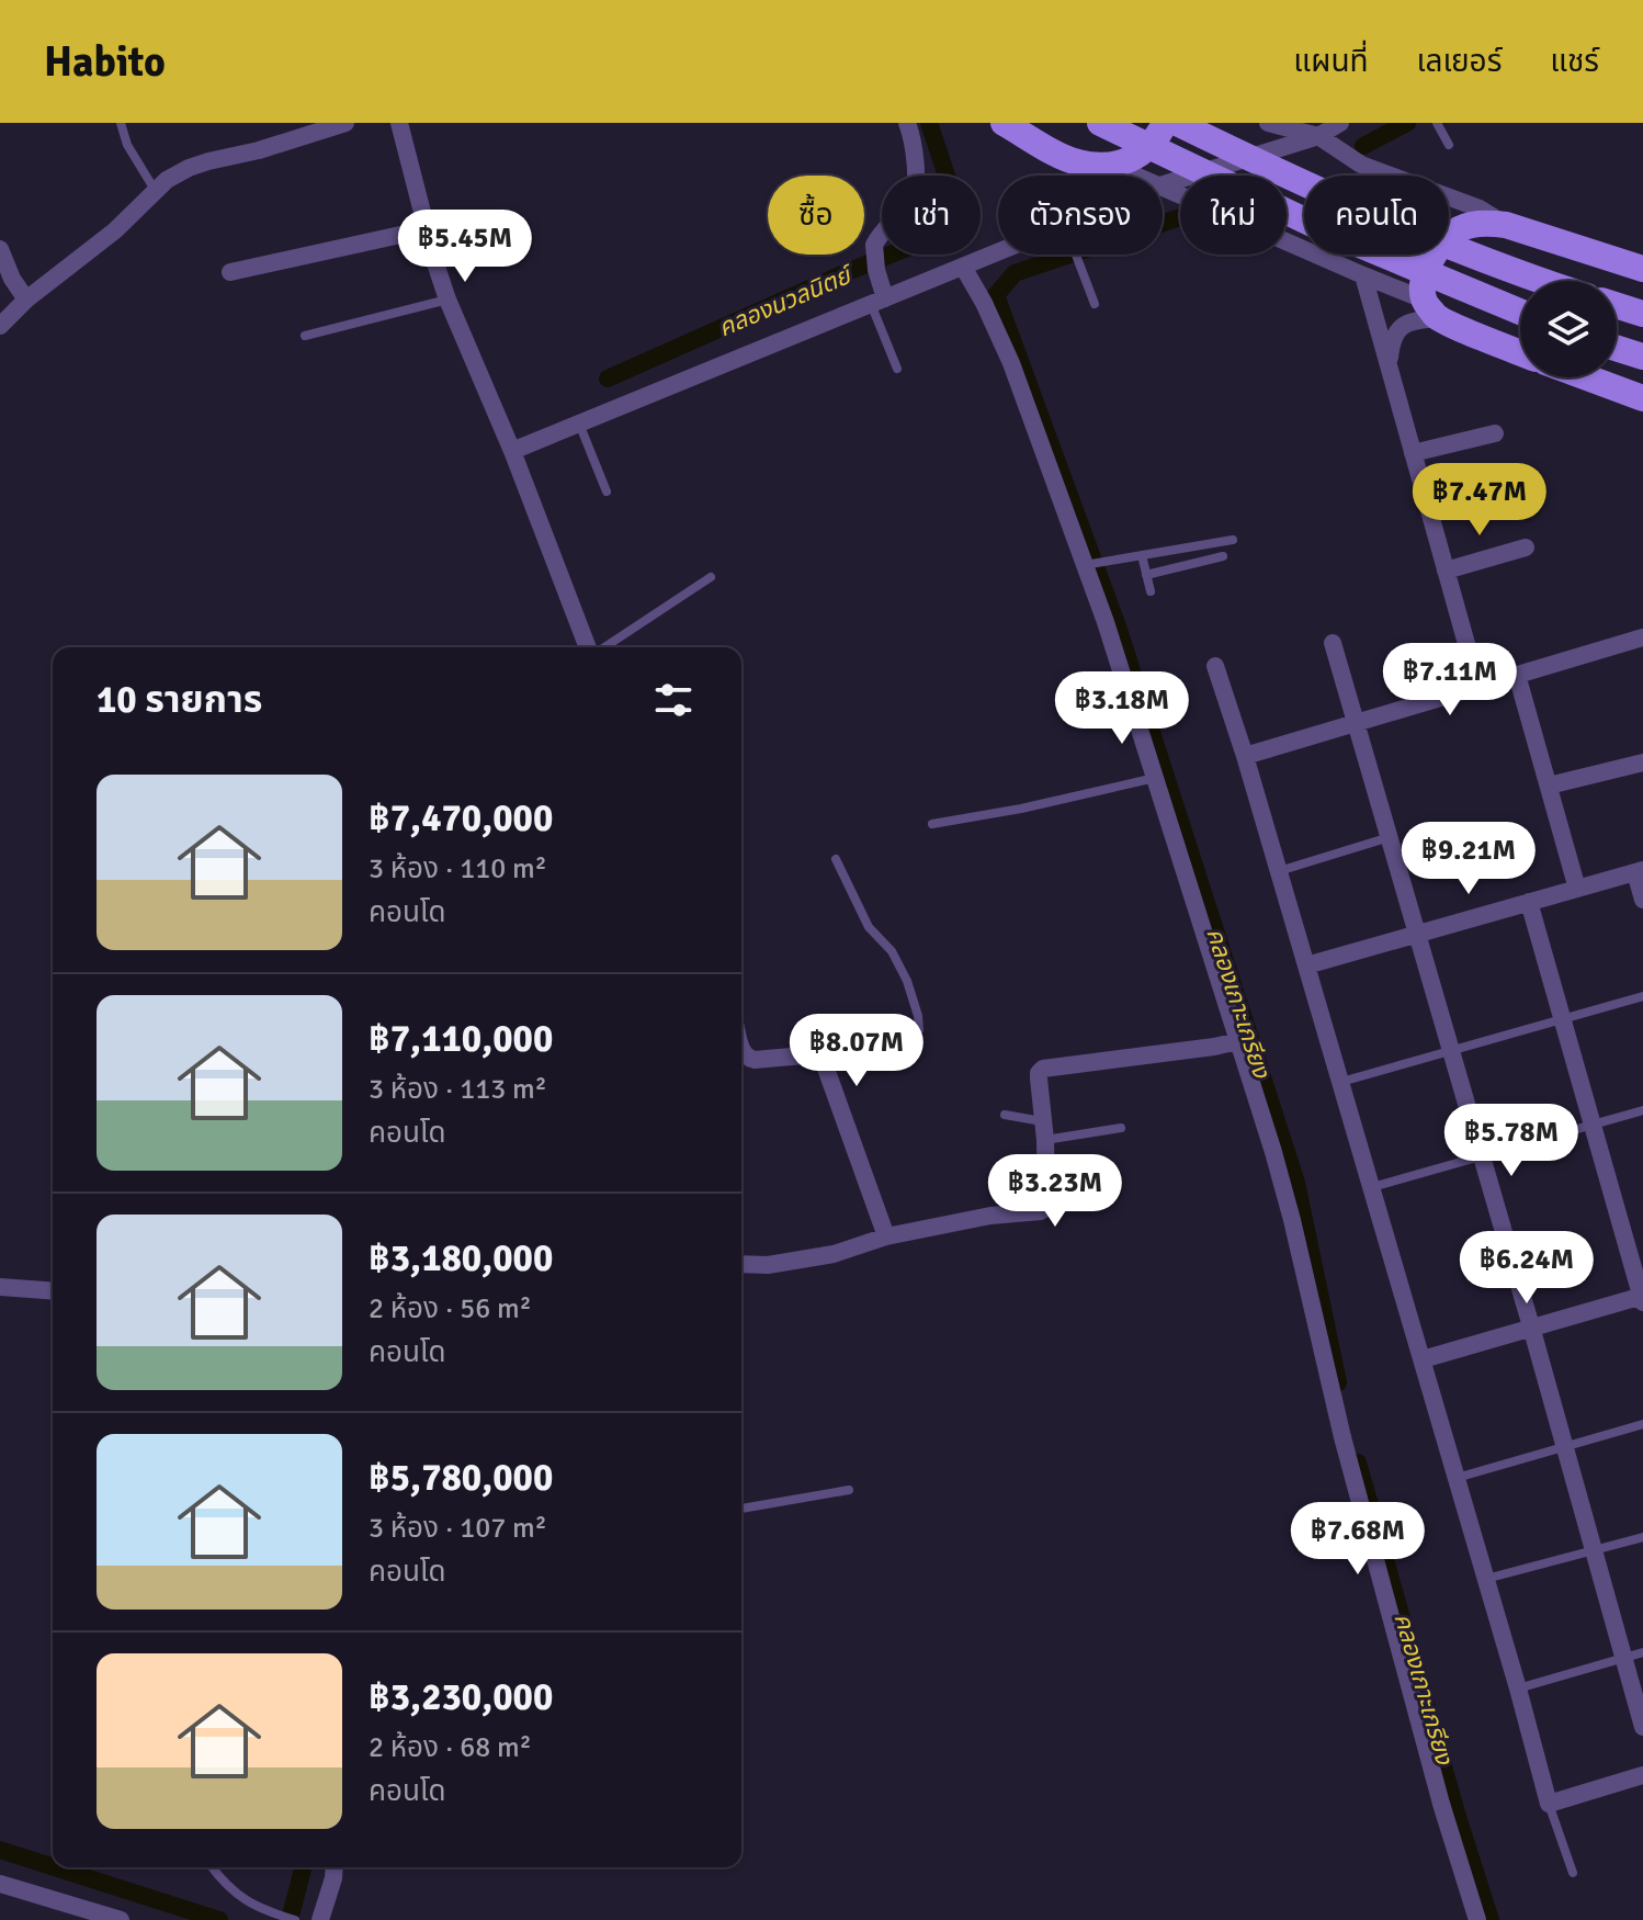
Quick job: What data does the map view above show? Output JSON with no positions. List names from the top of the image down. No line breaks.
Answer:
{"water":["คลองนวลนิตย์","คลองเกาะเกรียง"],"page":{"header":"Habito","nav":["แผนที่","เลเยอร์","แชร์"],"chip":["ซื้อ","เช่า","ตัวกรอง","ใหม่","คอนโด"],"price":["฿5.45M","฿7.47M","฿7.11M","฿3.18M","฿9.21M","฿8.07M","฿5.78M","฿3.23M","฿6.24M","฿7.68M"],"heading":"10 รายการ","list":[{"name":"฿7,470,000","note":"3 ห้อง · 110 m² · คอนโด"},{"name":"฿7,110,000","note":"3 ห้อง · 113 m² · คอนโด"},{"name":"฿3,180,000","note":"2 ห้อง · 56 m² · คอนโด"},{"name":"฿5,780,000","note":"3 ห้อง · 107 m² · คอนโด"},{"name":"฿3,230,000","note":"2 ห้อง · 68 m² · คอนโด"}]}}
